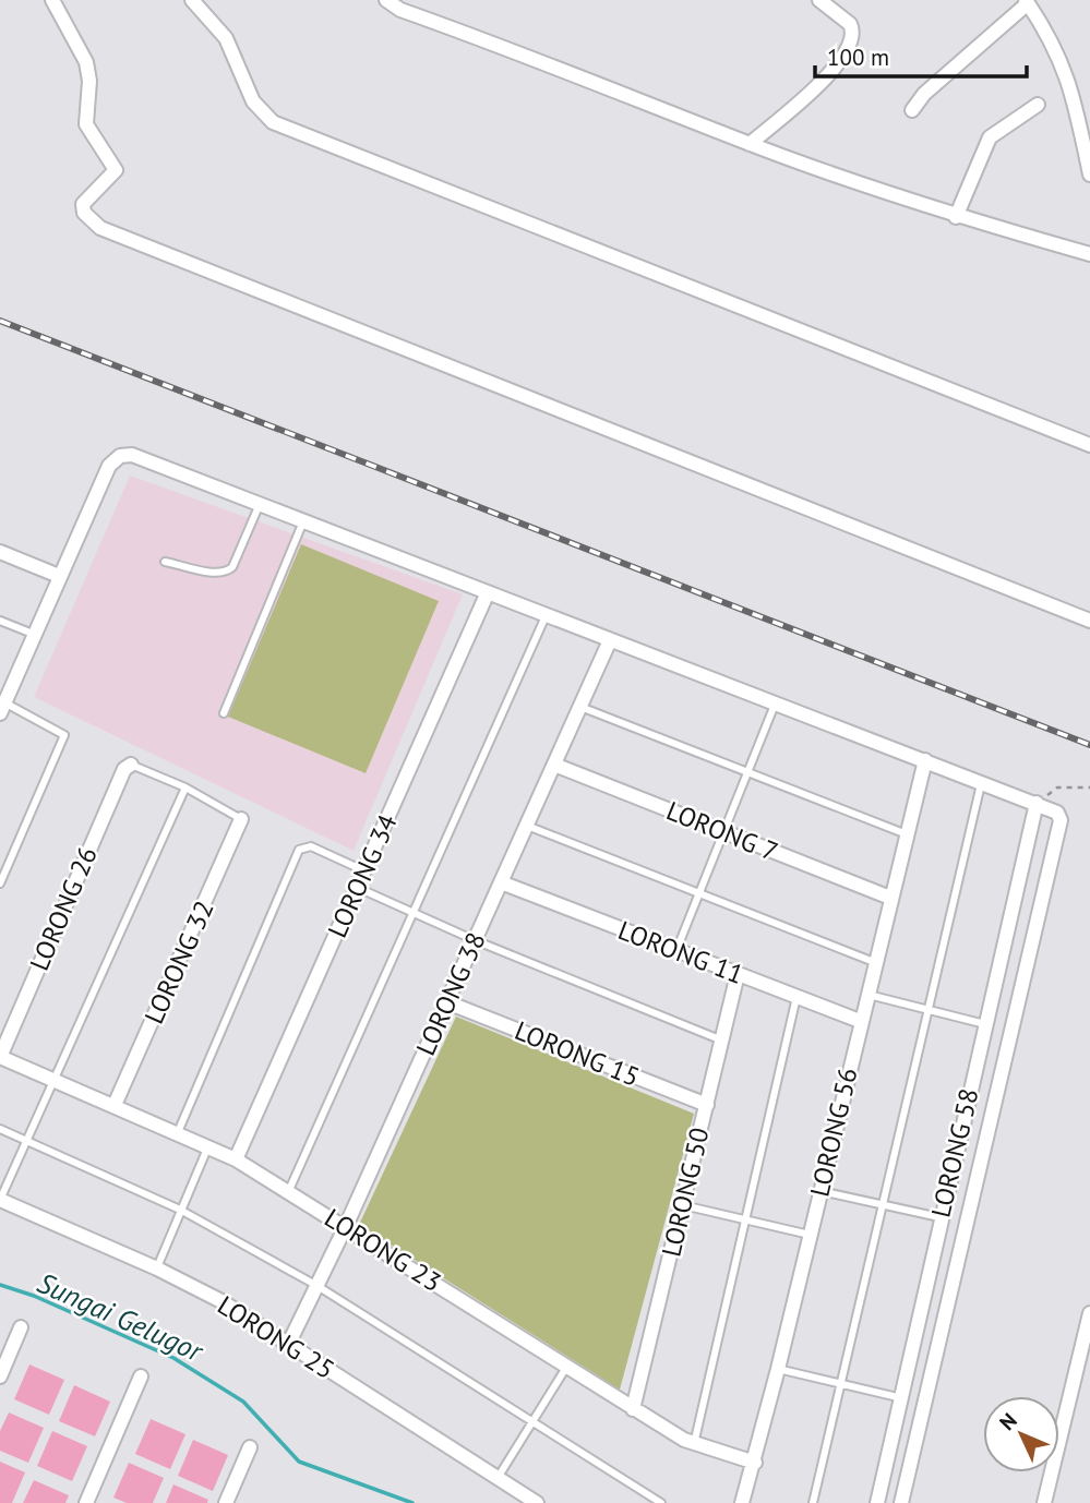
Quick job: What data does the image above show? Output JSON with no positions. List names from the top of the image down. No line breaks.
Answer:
{"streets":{"street":["LORONG 7","LORONG 34","LORONG 26","LORONG 11","LORONG 32","LORONG 38","LORONG 15","LORONG 56","LORONG 58","LORONG 50","LORONG 23","LORONG 25"]},"crossings":[["LORONG 7","LORONG 38"],["LORONG 7","LORONG 56"],["LORONG 34","LORONG 23"],["LORONG 26","LORONG 23"],["LORONG 11","LORONG 38"],["LORONG 11","LORONG 56"],["LORONG 11","LORONG 50"],["LORONG 32","LORONG 23"],["LORONG 38","LORONG 15"],["LORONG 38","LORONG 23"],["LORONG 38","LORONG 25"],["LORONG 15","LORONG 50"],["LORONG 56","LORONG 23"],["LORONG 50","LORONG 23"]],"water":["Sungai Gelugor"],"scale_bar":"100 m","north":"top left"}
